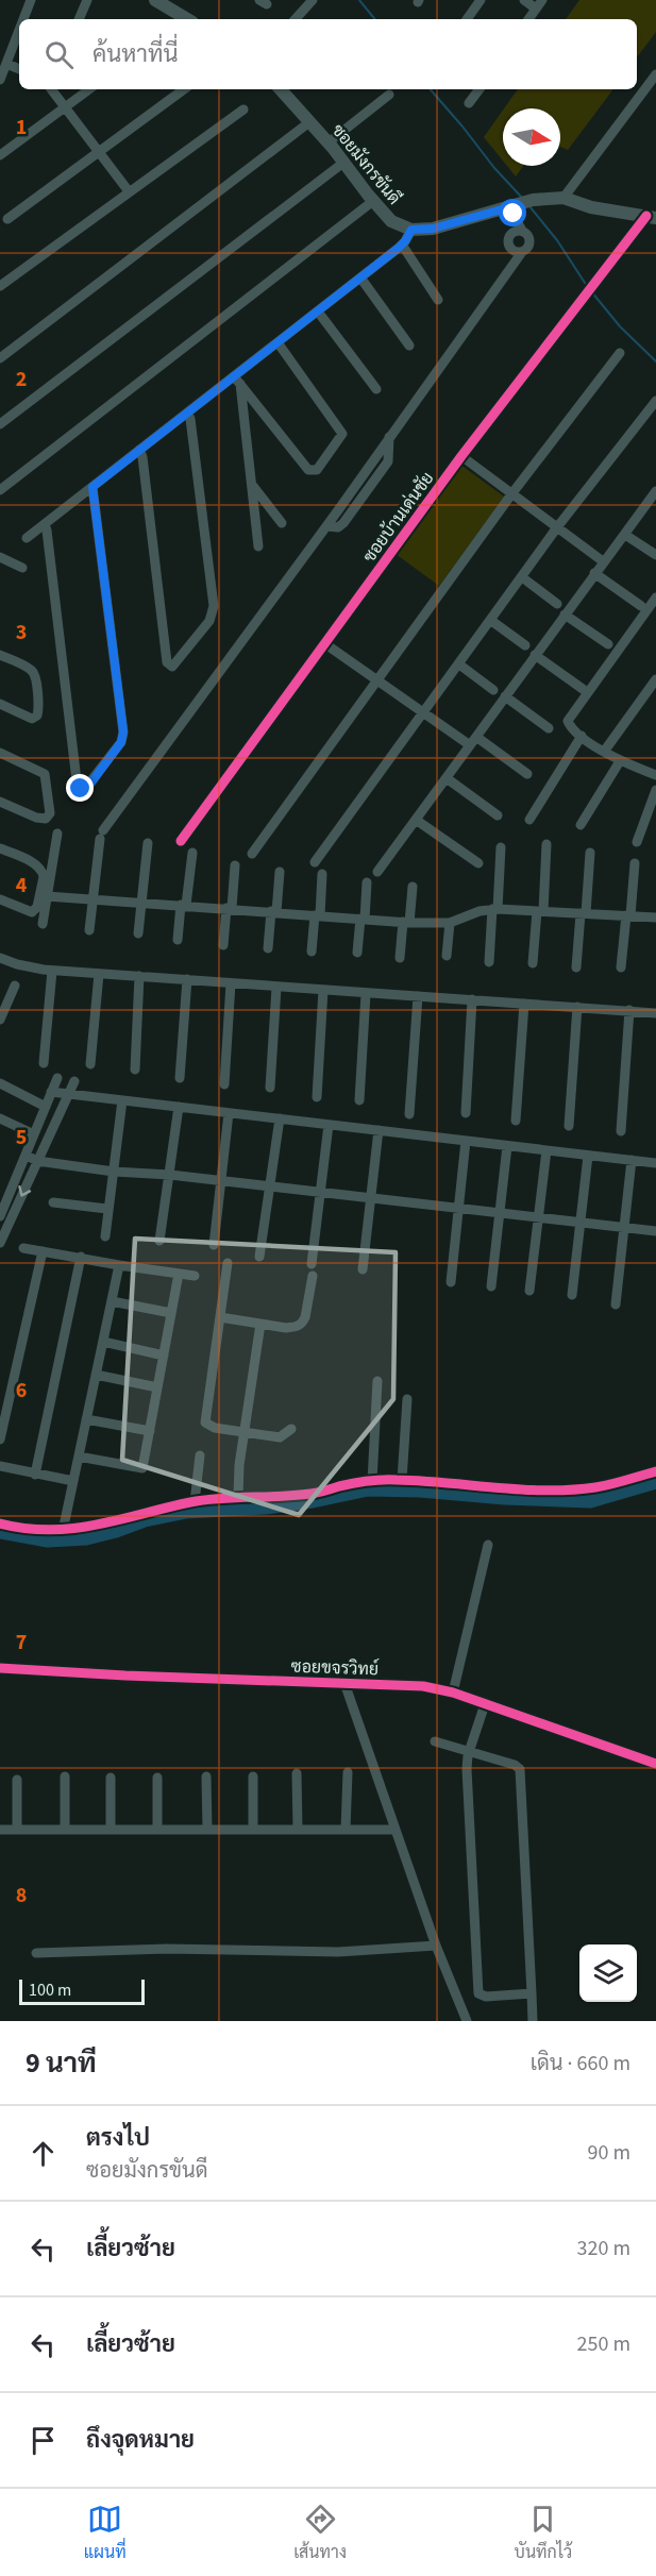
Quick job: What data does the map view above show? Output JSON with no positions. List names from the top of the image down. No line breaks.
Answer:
{"streets":{"street":["ซอยมังกรขันดี","ซอยบ้านเด่นชัย","ซอยขจรวิทย์"]},"scale_bar":"100 m","north":"right","page":{"search":"ค้นหาที่นี่","scale":"100 m","heading":["9 นาที","เดิน · 660 m"],"list":[["ตรงไป","ซอยมังกรขันดี","90 m"],["เลี้ยวซ้าย","320 m"],["เลี้ยวซ้าย","250 m"],"ถึงจุดหมาย"],"nav":["แผนที่","เส้นทาง","บันทึกไว้"]},"grid":{"rows":["1","2","3","4","5","6","7","8"]}}
